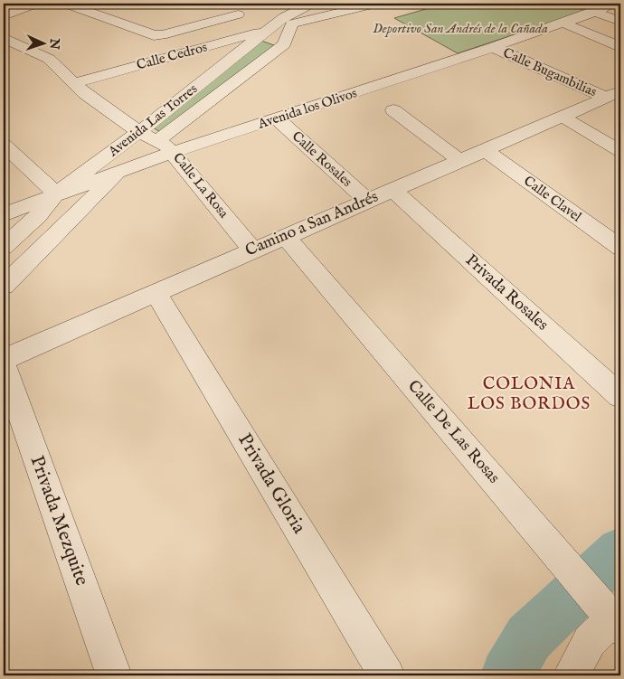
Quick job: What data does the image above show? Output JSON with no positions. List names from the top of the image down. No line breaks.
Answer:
{"streets":{"street":["Calle Cedros","Calle Bugambilias","Avenida los Olivos","Avenida Las Torres","Calle Rosales","Calle La Rosa","Calle Clavel","Camino a San Andrés","Privada Rosales","Calle De Las Rosas","Privada Gloria","Privada Mezquite"]},"crossings":[["Calle Cedros","Avenida Las Torres"],["Calle Cedros","Calle La Rosa"],["Calle Bugambilias","Avenida los Olivos"],["Calle Bugambilias","Camino a San Andrés"],["Avenida los Olivos","Avenida Las Torres"],["Avenida los Olivos","Calle Rosales"],["Avenida los Olivos","Calle La Rosa"],["Avenida Las Torres","Calle La Rosa"],["Calle Rosales","Camino a San Andrés"],["Calle La Rosa","Camino a San Andrés"],["Calle Clavel","Camino a San Andrés"],["Camino a San Andrés","Privada Rosales"],["Camino a San Andrés","Calle De Las Rosas"],["Camino a San Andrés","Privada Gloria"]],"districts":["COLONIA LOS BORDOS"],"parks":["Deportivo San Andrés de la Cañada"],"north":"right"}
